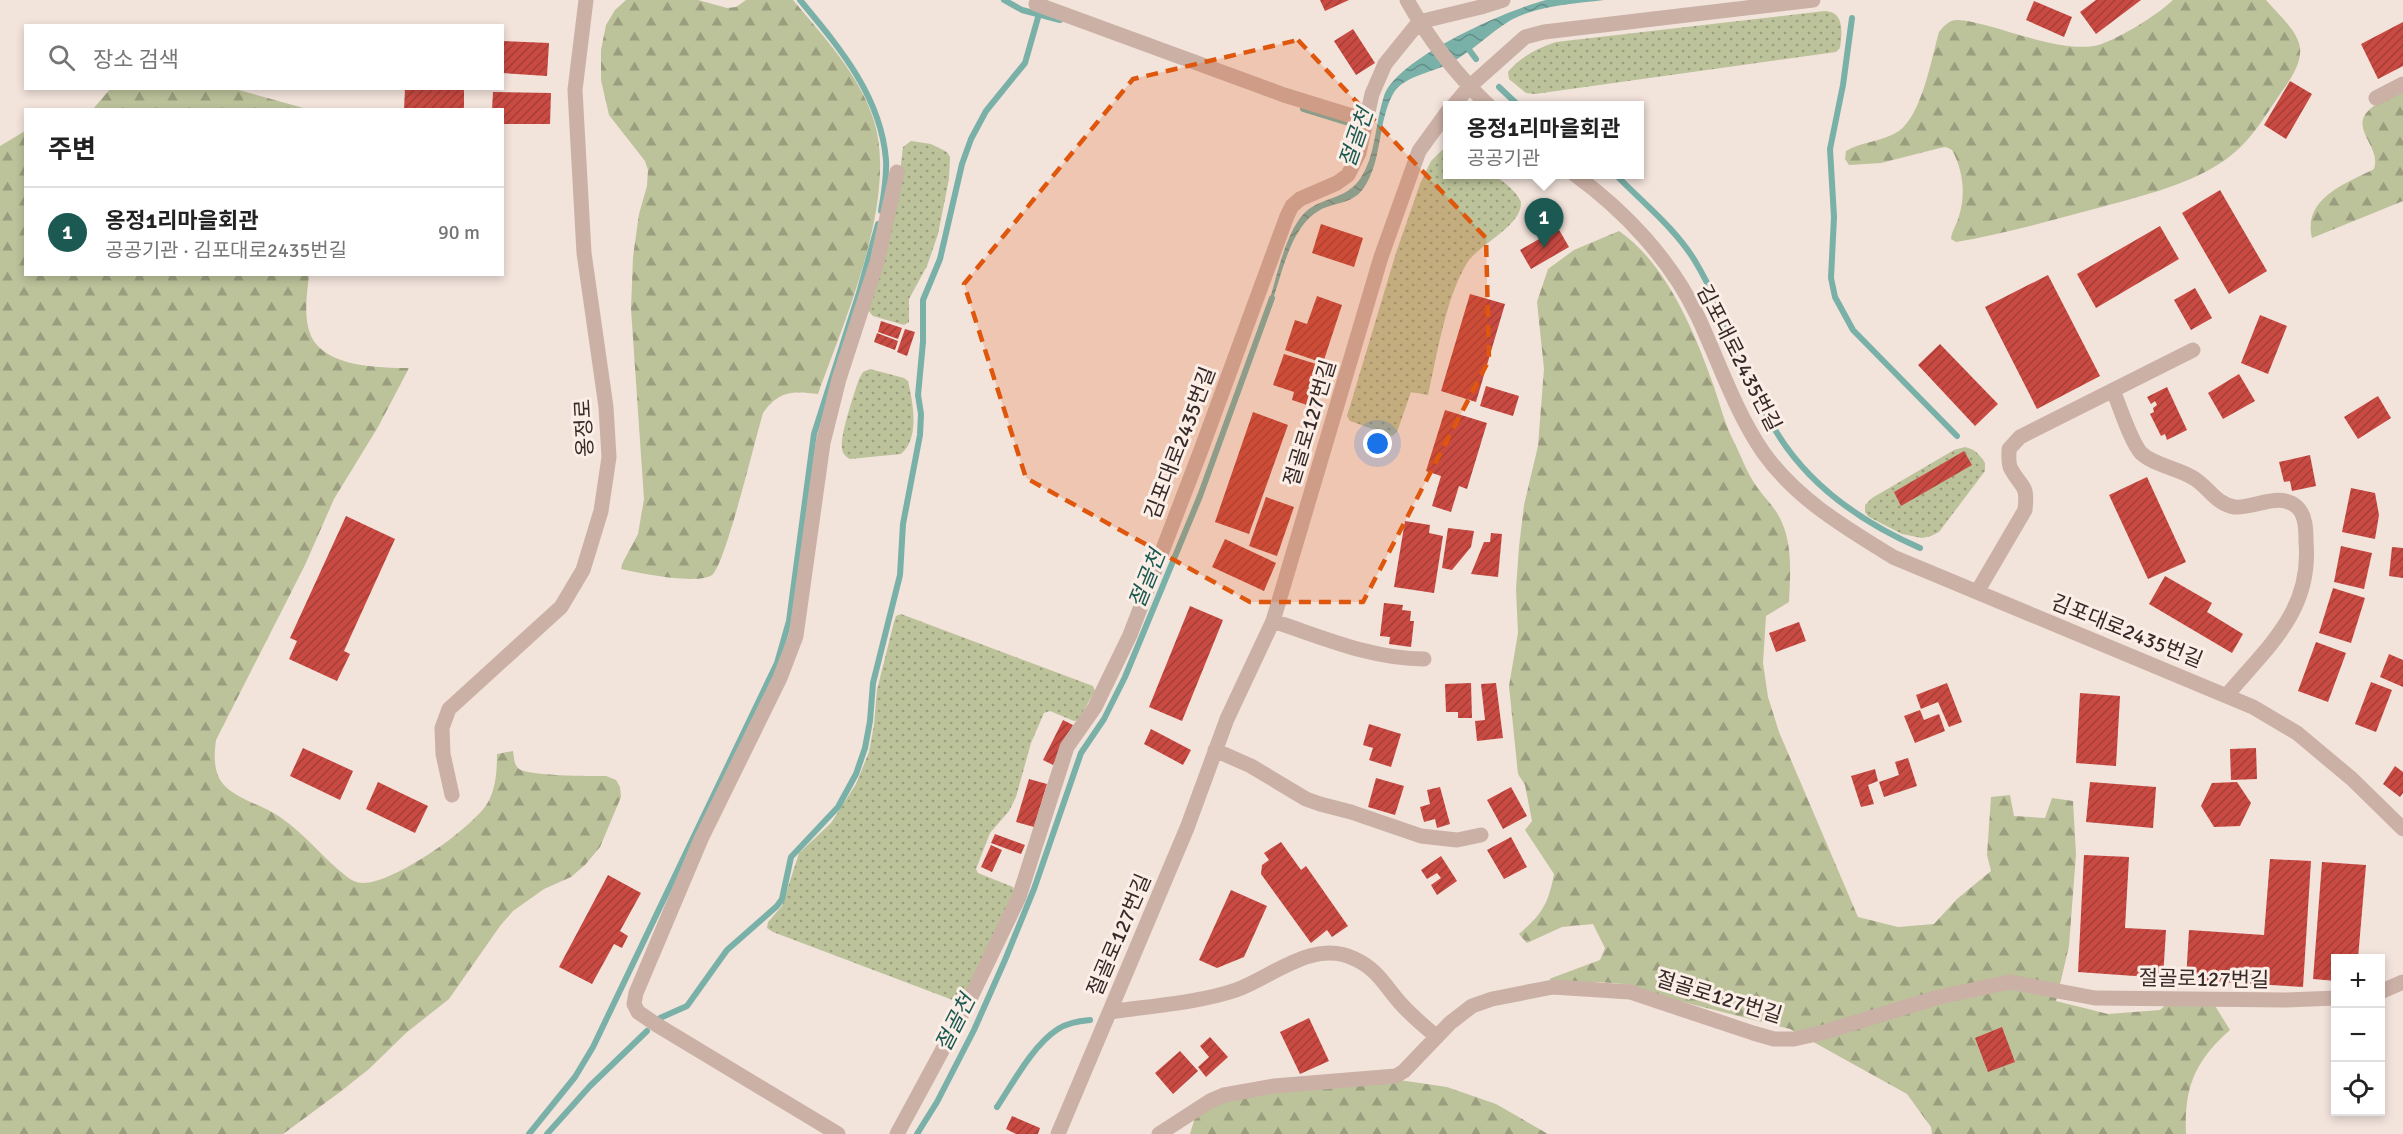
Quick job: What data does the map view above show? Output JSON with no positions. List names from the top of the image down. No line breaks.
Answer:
{"streets":{"street":["김포대로2435번길","절골로127번길","옹정로"]},"water":["절골천"],"page":{"search":"장소 검색","popup":["옹정1리마을회관","공공기관"],"heading":"주변","list":[{"mark":"1","name":"옹정1리마을회관","note":"공공기관 · 김포대로2435번길","value":"90 m"}],"pins":"1","map_buttons":["+","−"]}}
